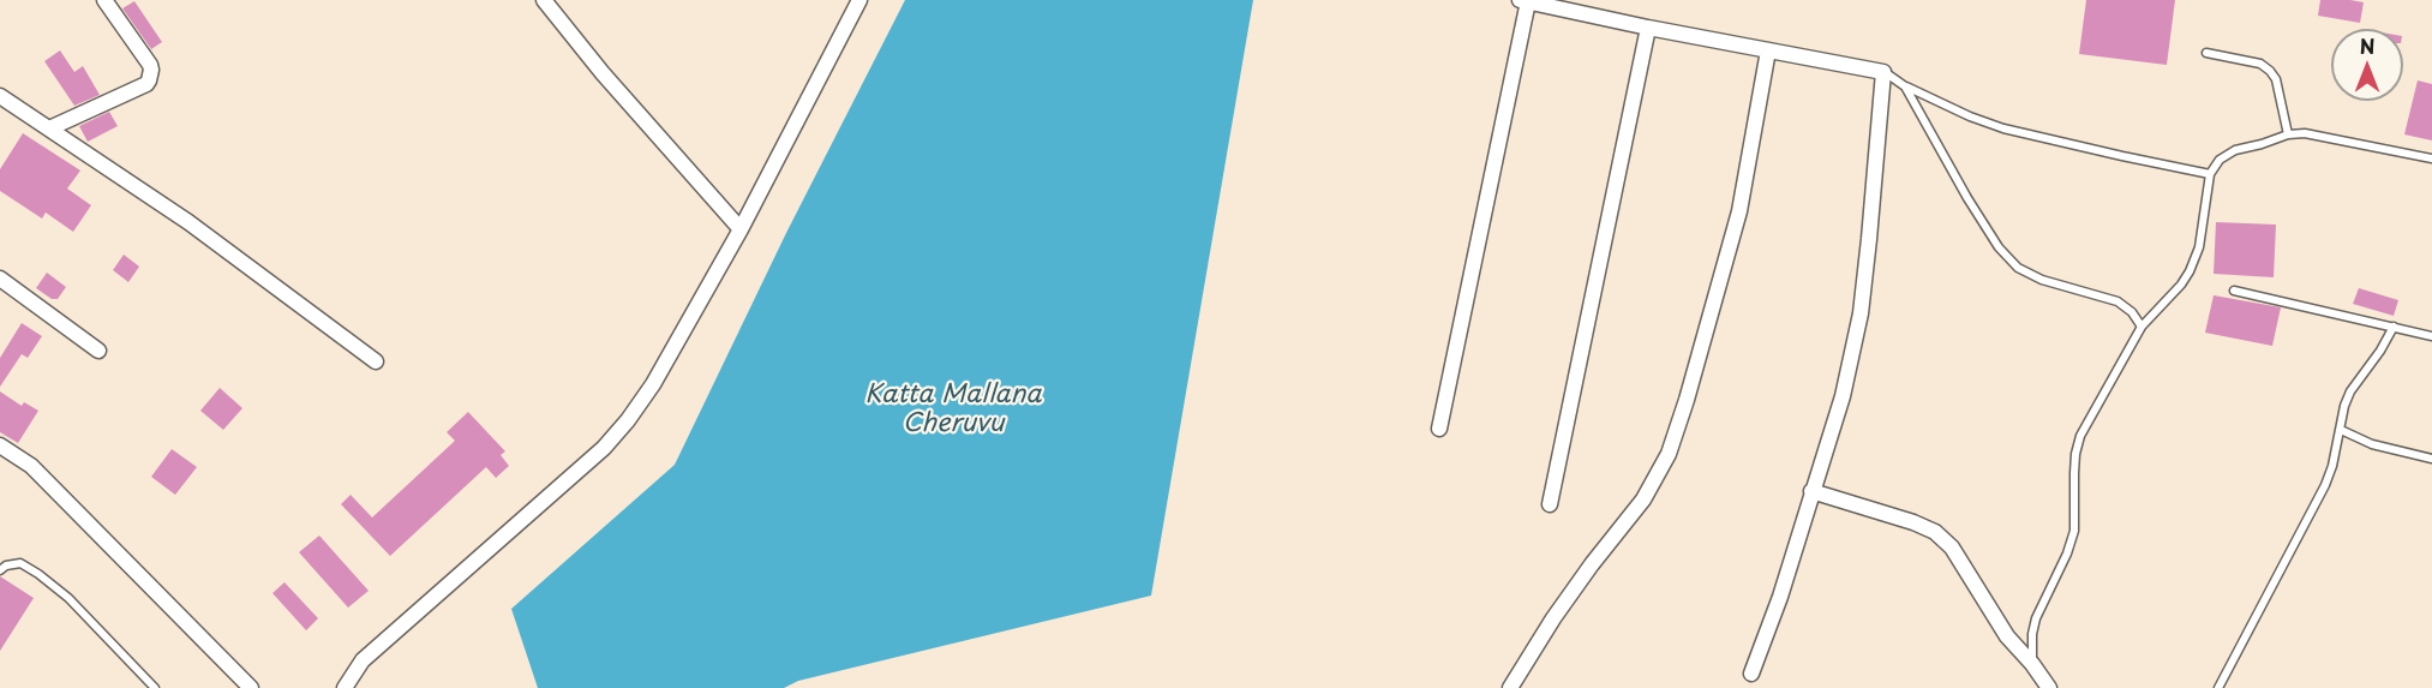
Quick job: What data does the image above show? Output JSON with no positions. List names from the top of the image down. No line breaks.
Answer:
{"water":["Katta Mallana Cheruvu"],"north":"top"}
